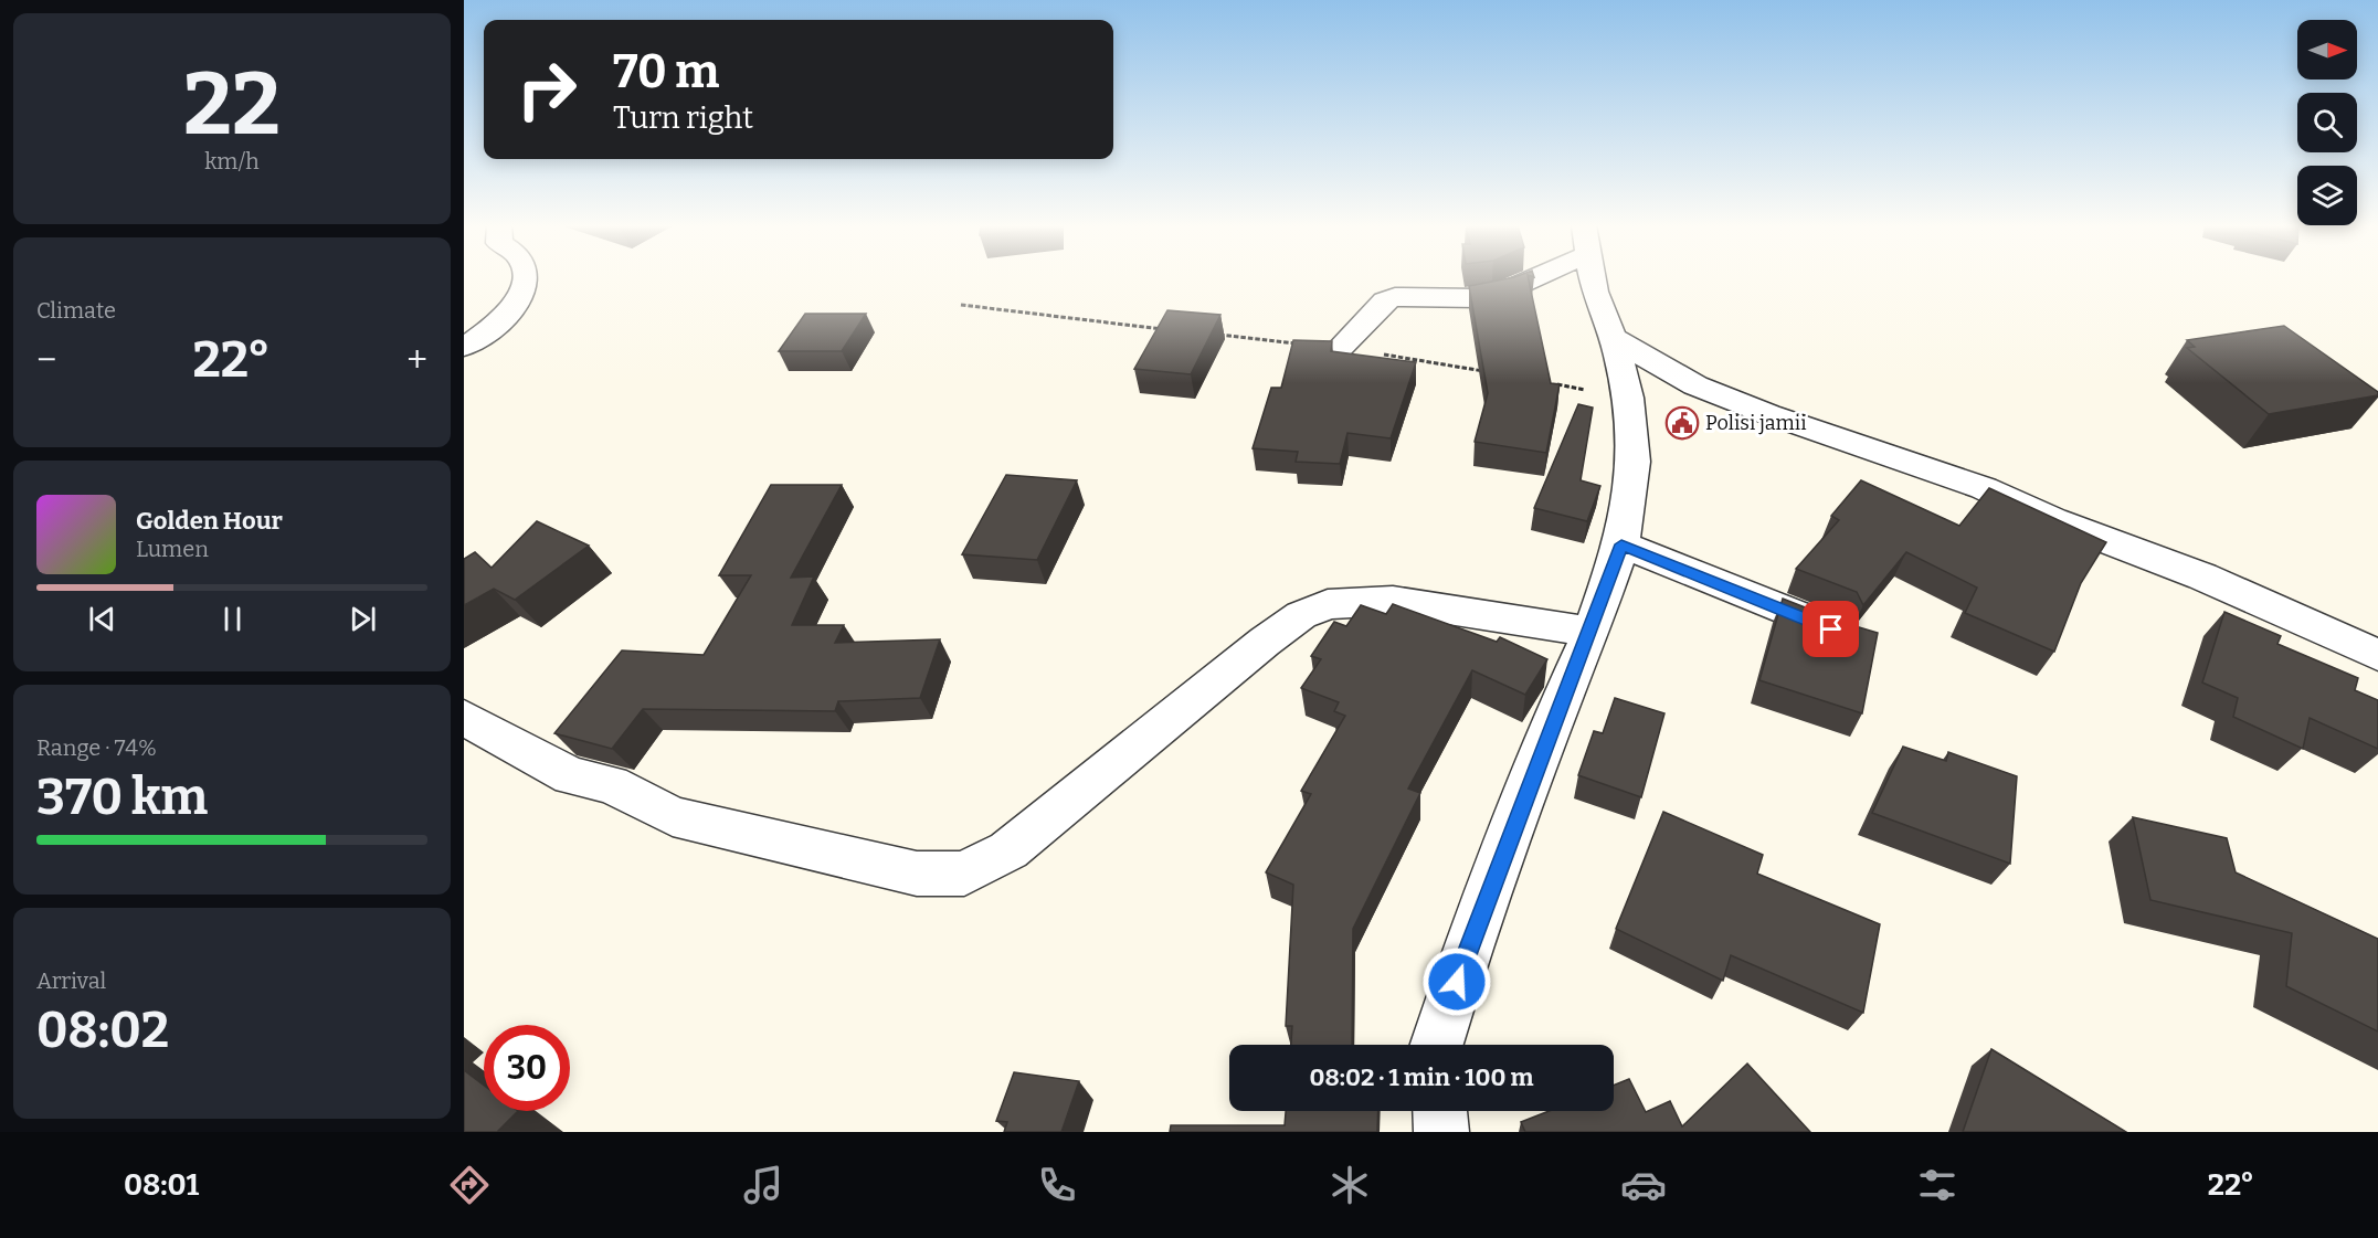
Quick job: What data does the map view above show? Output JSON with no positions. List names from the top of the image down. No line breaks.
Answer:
{"places":{"public building":["Polisi jamii"]},"north":"right","page":{"tile":[["22","km/h"],"Climate",["Range · 74%","370 km"],["Arrival","08:02"]],"turn":["70 m","Turn right"],"heat":["−","22°","+"],"song":["Golden Hour","Lumen"],"limit":"30","trip":"08:02 · 1 min · 100 m","tabs":["08:01","22°"]}}
